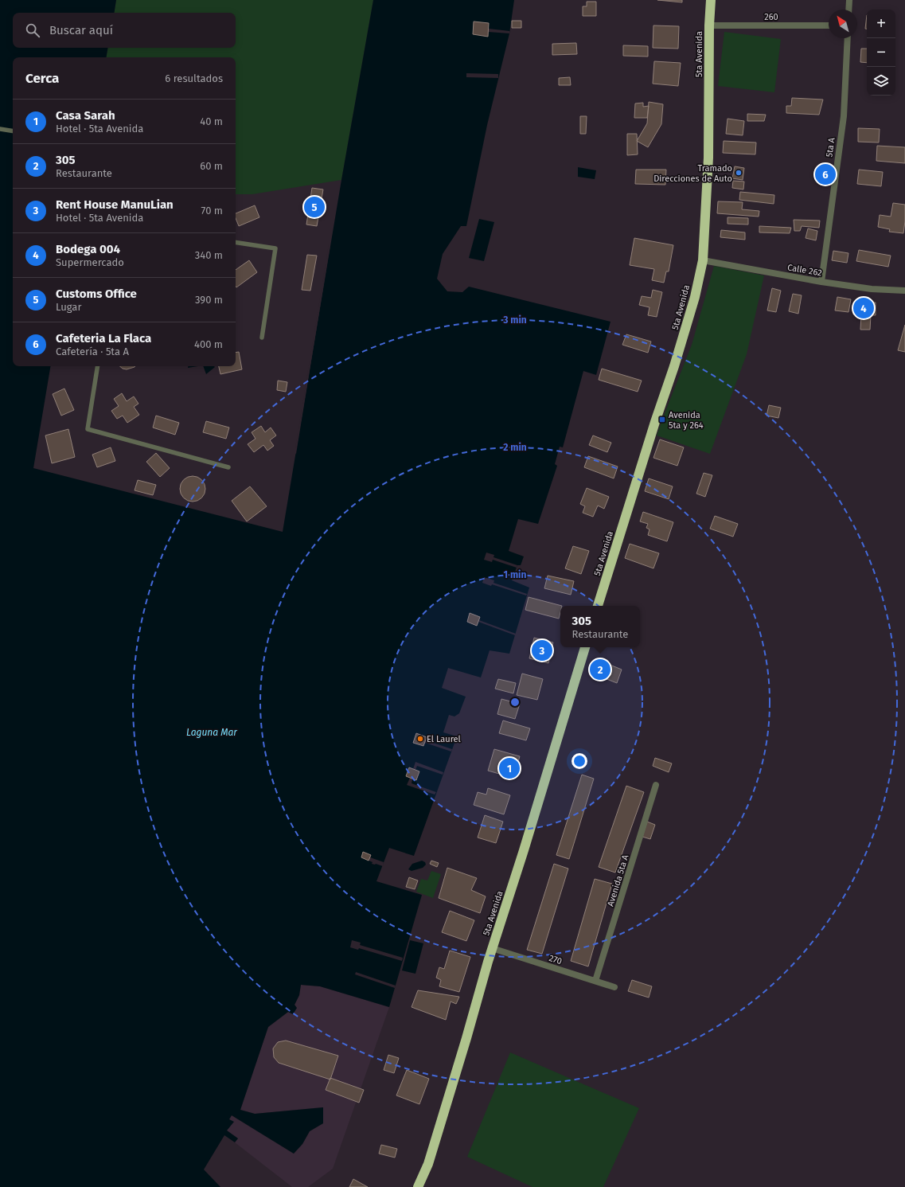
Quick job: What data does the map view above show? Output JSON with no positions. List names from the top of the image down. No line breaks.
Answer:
{"streets":{"highway":["5ta Avenida"],"street":["260","5ta A","Calle 262","Avenida 5ta A","270"]},"crossings":[["260","5ta Avenida"],["5ta Avenida","Calle 262"],["5ta Avenida","270"],["5ta A","Calle 262"],["Avenida 5ta A","270"]],"water":["Laguna Mar"],"places":{"other":["Tramado Direcciones de Auto","El Laurel"],"transit":["Avenida 5ta y 264"]},"north":"top left","page":{"map_buttons":["+","−"],"search":"Buscar aquí","heading":["Cerca","6 resultados"],"list":[{"mark":"1","name":"Casa Sarah","note":"Hotel · 5ta Avenida","value":"40 m"},{"mark":"2","name":"305","note":"Restaurante","value":"60 m"},{"mark":"3","name":"Rent House ManuLian","note":"Hotel · 5ta Avenida","value":"70 m"},{"mark":"4","name":"Bodega 004","note":"Supermercado","value":"340 m"},{"mark":"5","name":"Customs Office","note":"Lugar","value":"390 m"},{"mark":"6","name":"Cafeteria La Flaca","note":"Cafetería · 5ta A","value":"400 m"}],"pins":["6","5","4","3","2","1"],"popup":["305","Restaurante"]},"rings":["3 min","2 min","1 min"]}
